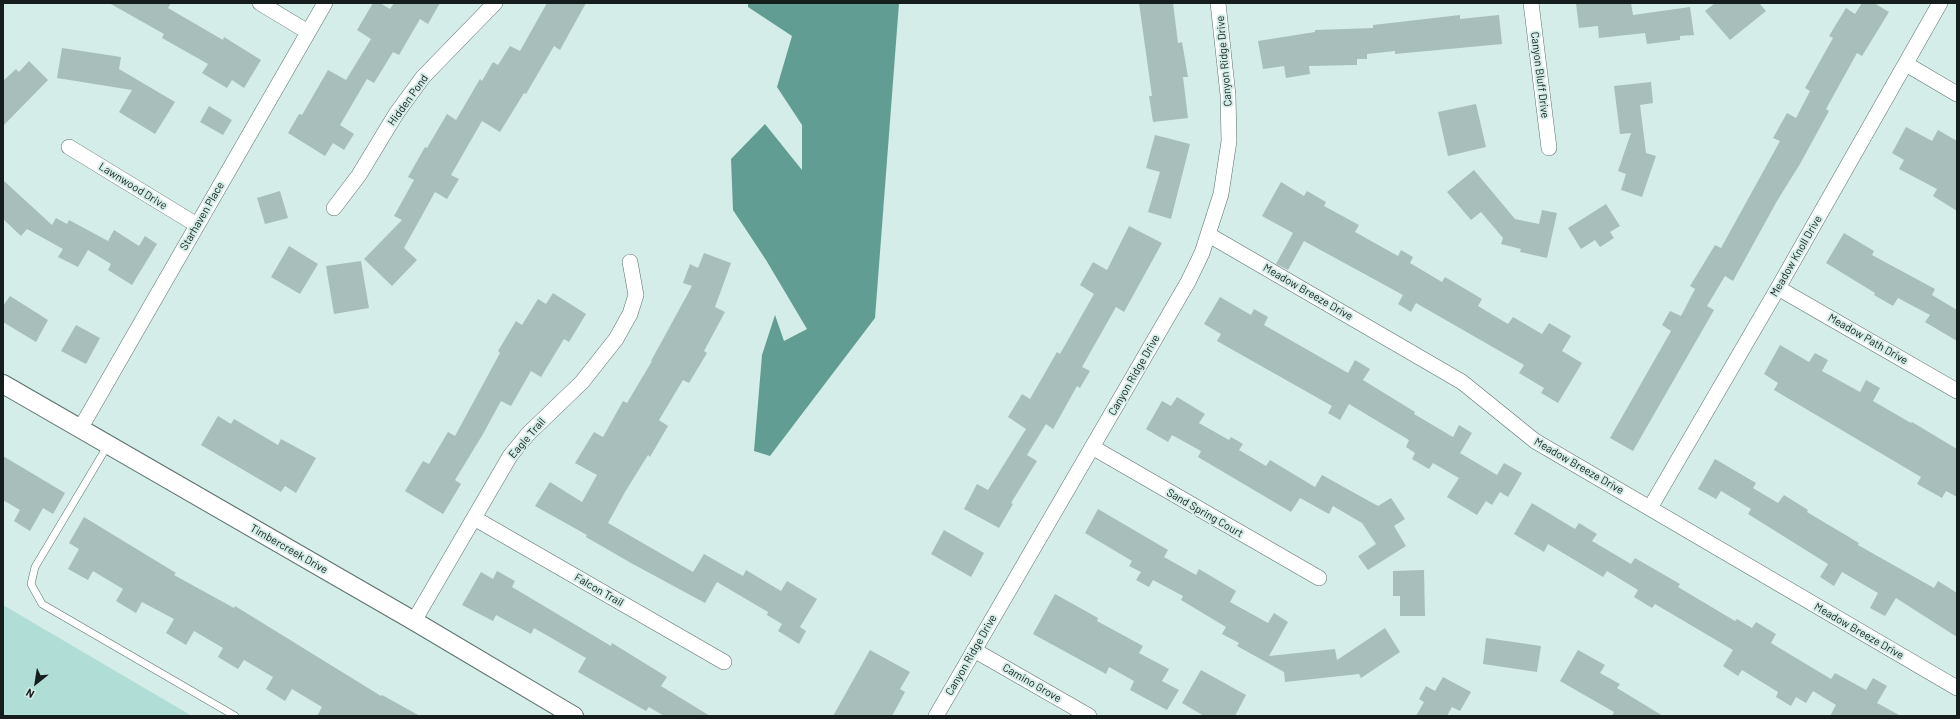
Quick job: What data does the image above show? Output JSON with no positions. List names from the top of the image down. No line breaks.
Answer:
{"streets":{"street":["Canyon Ridge Drive","Canyon Bluff Drive","Hidden Pond","Lawnwood Drive","Starhaven Place","Meadow Knoll Drive","Meadow Breeze Drive","Meadow Path Drive","Eagle Trail","Sand Spring Court","Timbercreek Drive","Falcon Trail","Camino Grove"]},"crossings":[["Canyon Ridge Drive","Meadow Breeze Drive"],["Canyon Ridge Drive","Sand Spring Court"],["Canyon Ridge Drive","Camino Grove"],["Lawnwood Drive","Starhaven Place"],["Starhaven Place","Timbercreek Drive"],["Meadow Knoll Drive","Meadow Breeze Drive"],["Meadow Knoll Drive","Meadow Path Drive"],["Eagle Trail","Timbercreek Drive"],["Eagle Trail","Falcon Trail"]],"north":"bottom left"}
